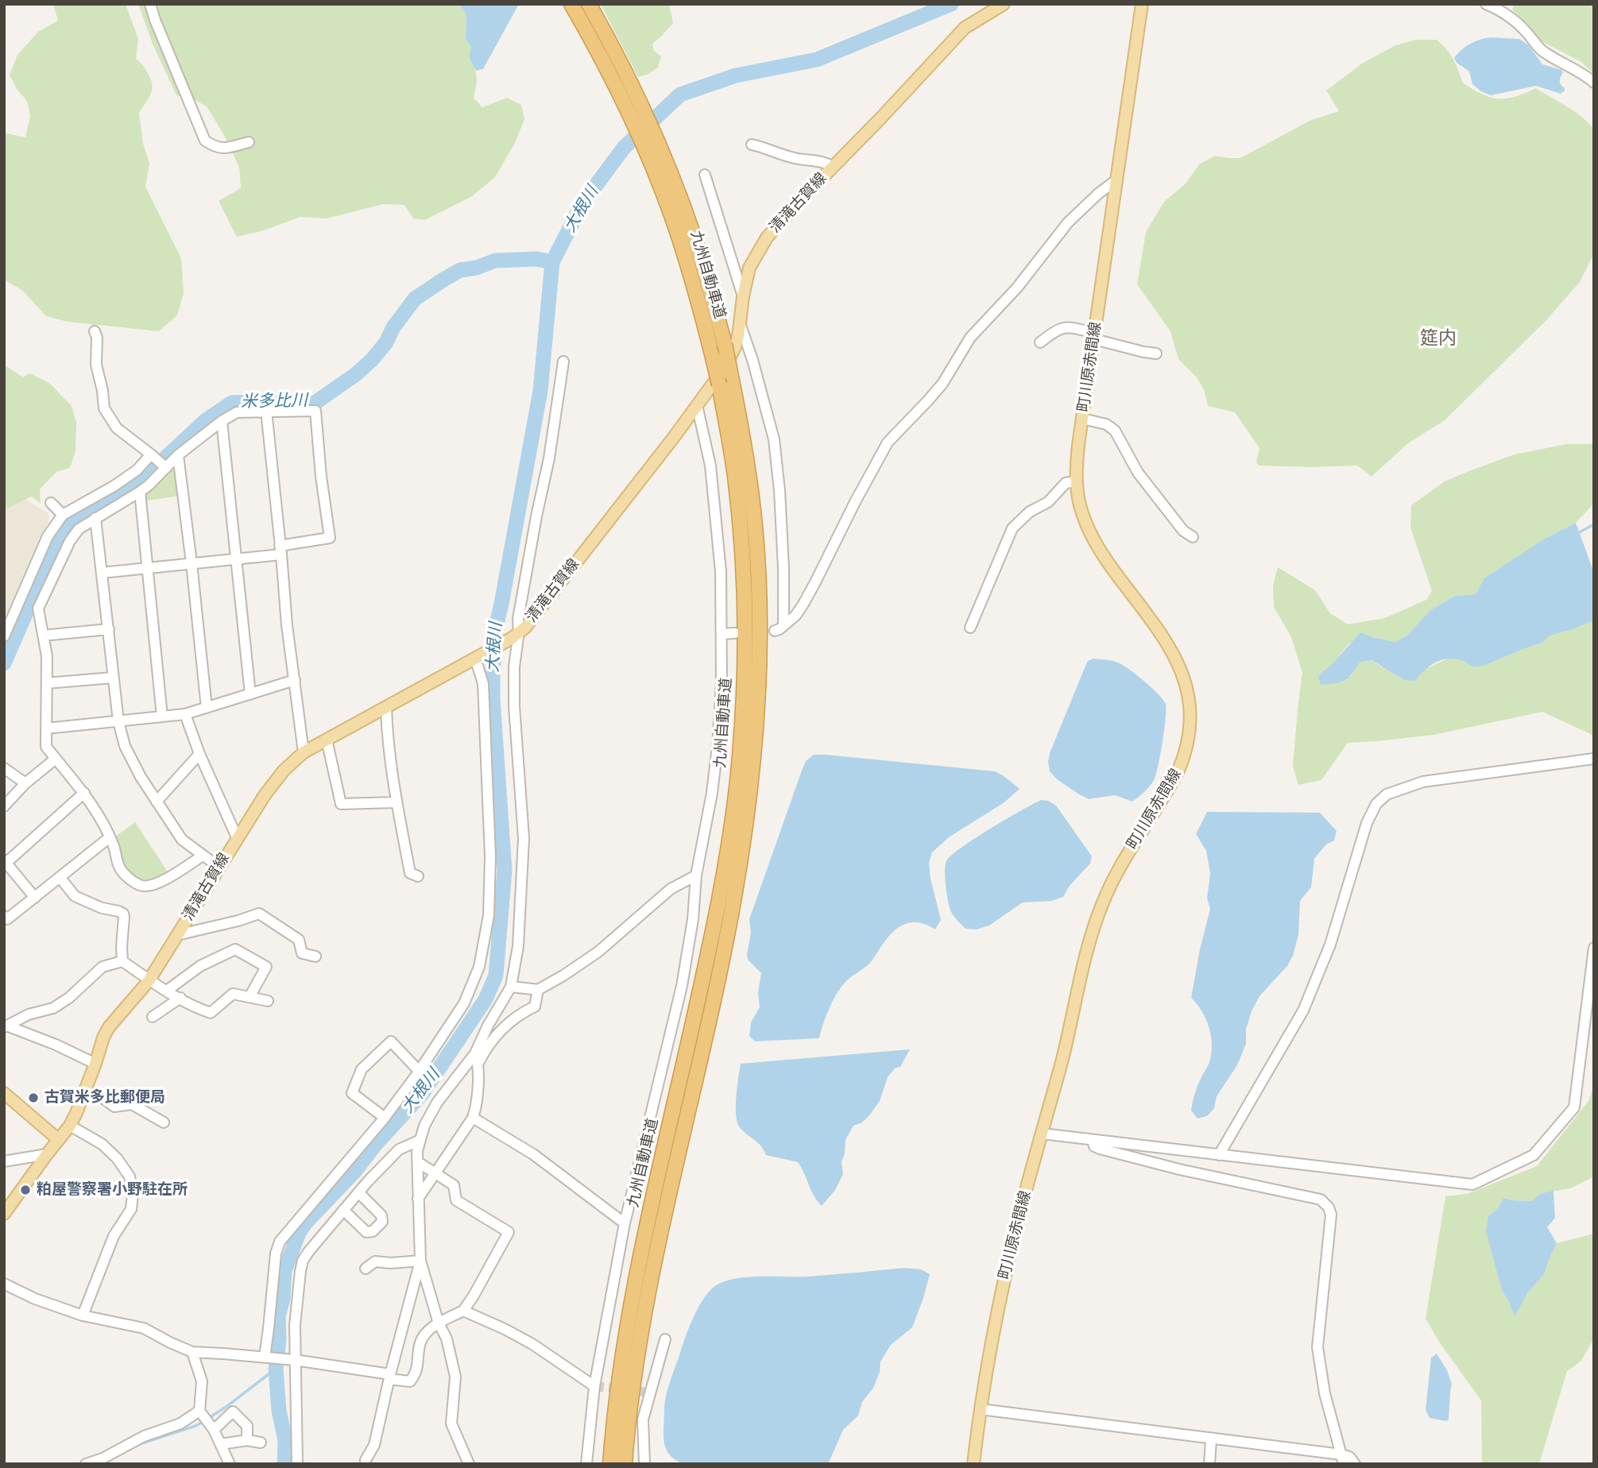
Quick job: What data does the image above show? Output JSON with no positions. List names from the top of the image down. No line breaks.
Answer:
{"streets":{"highway":["九州自動車道"],"main road":["清滝古賀線","町川原赤間線"]},"districts":["筵内"],"water":["大根川","米多比川"],"places":["古賀米多比郵便局","粕屋警察署小野駐在所"]}
